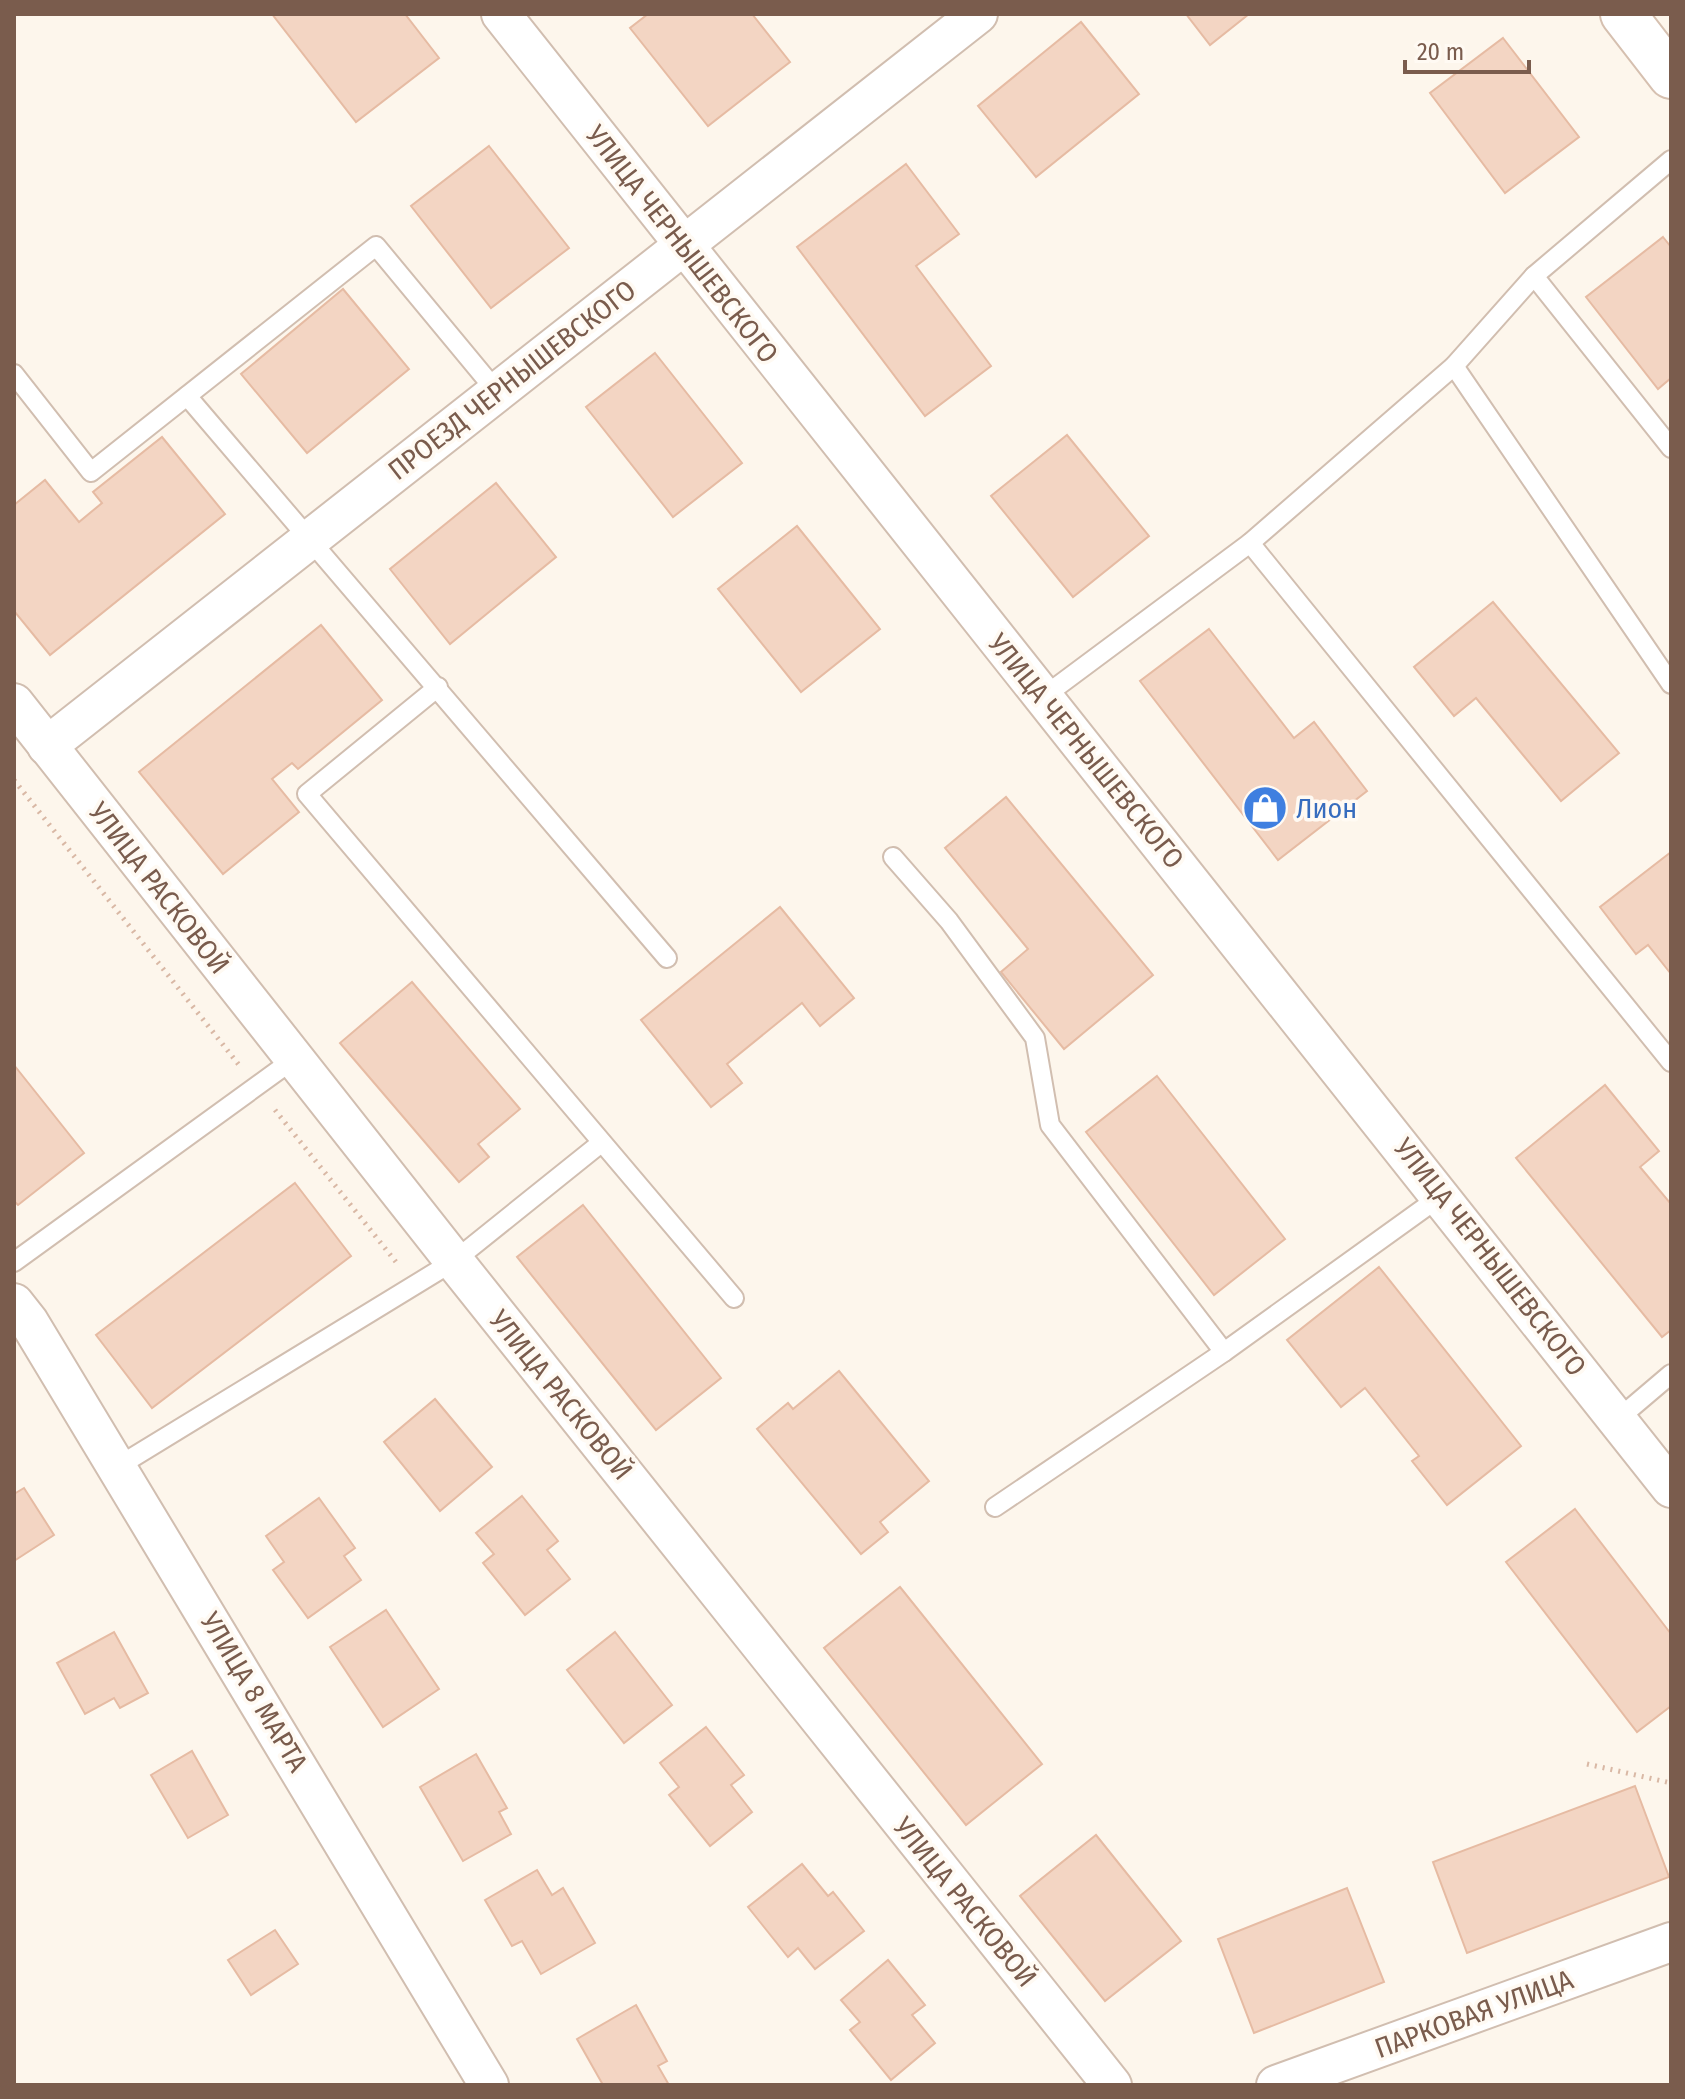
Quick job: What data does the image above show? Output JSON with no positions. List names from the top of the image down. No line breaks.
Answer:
{"streets":{"street":["УЛИЦА ЧЕРНЫШЕВСКОГО","ПРОЕЗД ЧЕРНЫШЕВСКОГО","УЛИЦА РАСКОВОЙ","УЛИЦА 8 МАРТА","ПАРКОВАЯ УЛИЦА"]},"crossings":[["УЛИЦА ЧЕРНЫШЕВСКОГО","ПРОЕЗД ЧЕРНЫШЕВСКОГО"],["ПРОЕЗД ЧЕРНЫШЕВСКОГО","УЛИЦА РАСКОВОЙ"]],"places":{"shop":["Лион"]},"scale_bar":"20 m"}
